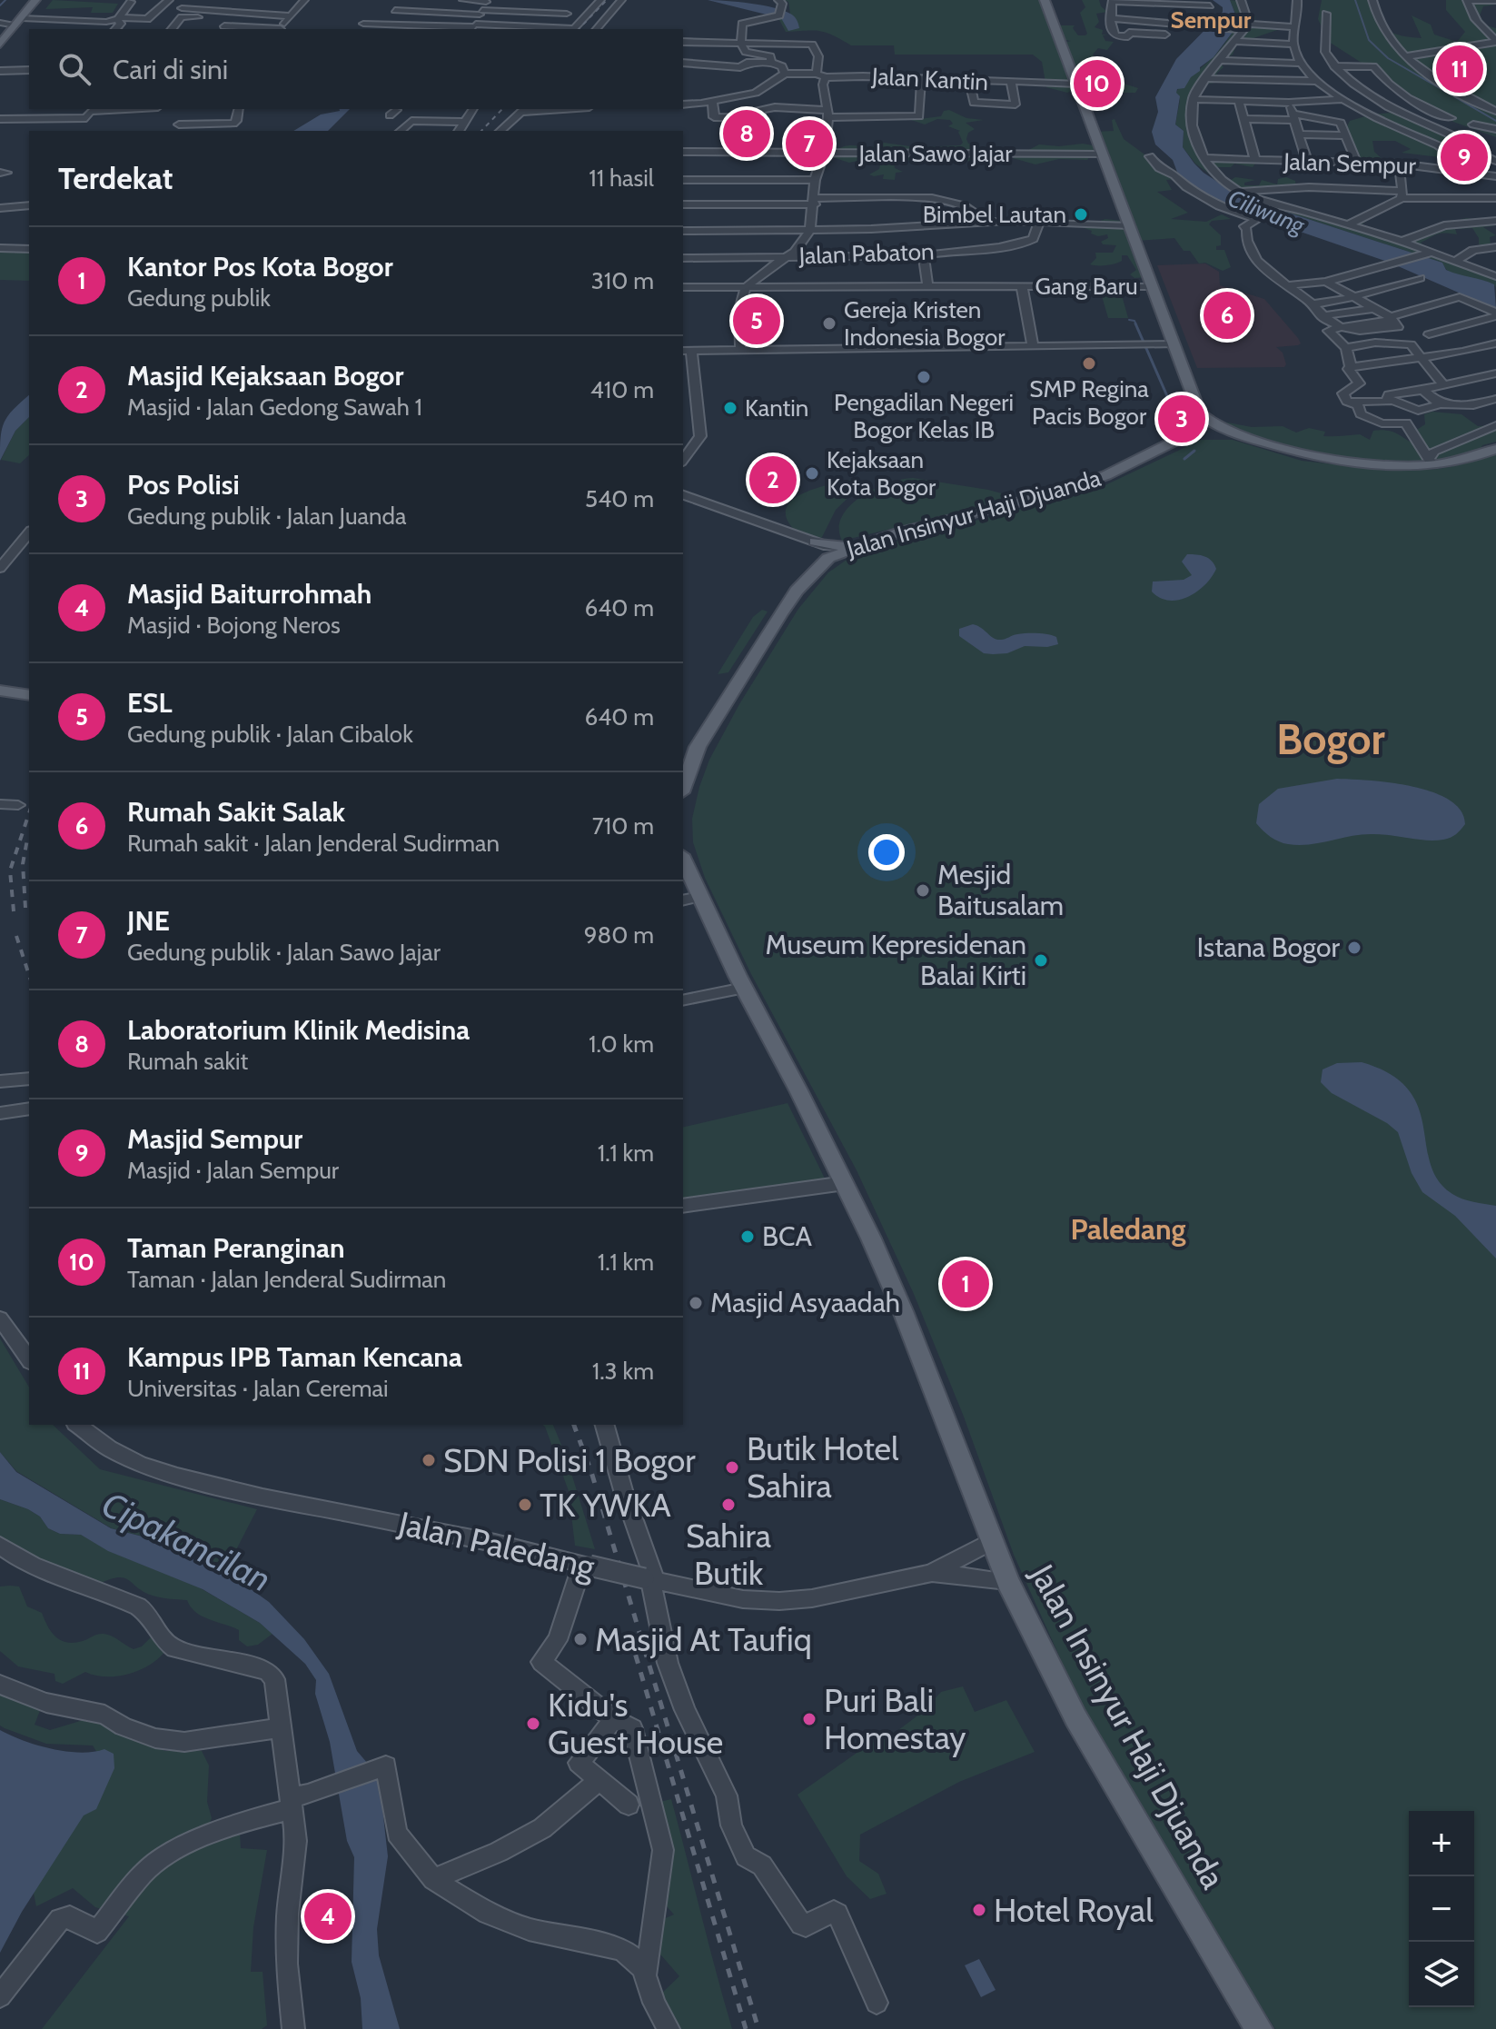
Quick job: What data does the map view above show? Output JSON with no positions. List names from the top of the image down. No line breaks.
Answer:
{"streets":{"main road":["Jalan Insinyur Haji Djuanda"],"street":["Jalan Kantin","Jalan Sawo Jajar","Jalan Sempur","Jalan Pabaton","Gang Baru","Jalan Paledang"]},"crossings":[["Jalan Insinyur Haji Djuanda","Jalan Paledang"]],"districts":["Sempur","Bogor","Paledang"],"water":["Ciliwung","Cipakancilan"],"places":["Bimbel Lautan","Gereja Kristen Indonesia Bogor","SMP Regina Pacis Bogor","Pengadilan Negeri Bogor Kelas IB","Kantin","Kejaksaan Kota Bogor","Mesjid Baitusalam","Istana Bogor","Museum Kepresidenan Balai Kirti","BCA","Masjid Asyaadah","SDN Polisi 1 Bogor","Butik Hotel Sahira","TK YWKA","Sahira Butik","Masjid At Taufiq","Puri Bali Homestay","Kidu's Guest House","Hotel Royal"],"page":{"search":"Cari di sini","pins":["11","10","8","7","9","6","5","3","2","1","4"],"heading":["Terdekat","11 hasil"],"list":[{"mark":"1","name":"Kantor Pos Kota Bogor","note":"Gedung publik","value":"310 m"},{"mark":"2","name":"Masjid Kejaksaan Bogor","note":"Masjid · Jalan Gedong Sawah 1","value":"410 m"},{"mark":"3","name":"Pos Polisi","note":"Gedung publik · Jalan Juanda","value":"540 m"},{"mark":"4","name":"Masjid Baiturrohmah","note":"Masjid · Bojong Neros","value":"640 m"},{"mark":"5","name":"ESL","note":"Gedung publik · Jalan Cibalok","value":"640 m"},{"mark":"6","name":"Rumah Sakit Salak","note":"Rumah sakit · Jalan Jenderal Sudirman","value":"710 m"},{"mark":"7","name":"JNE","note":"Gedung publik · Jalan Sawo Jajar","value":"980 m"},{"mark":"8","name":"Laboratorium Klinik Medisina","note":"Rumah sakit","value":"1.0 km"},{"mark":"9","name":"Masjid Sempur","note":"Masjid · Jalan Sempur","value":"1.1 km"},{"mark":"10","name":"Taman Peranginan","note":"Taman · Jalan Jenderal Sudirman","value":"1.1 km"},{"mark":"11","name":"Kampus IPB Taman Kencana","note":"Universitas · Jalan Ceremai","value":"1.3 km"}],"map_buttons":["+","−"]}}
